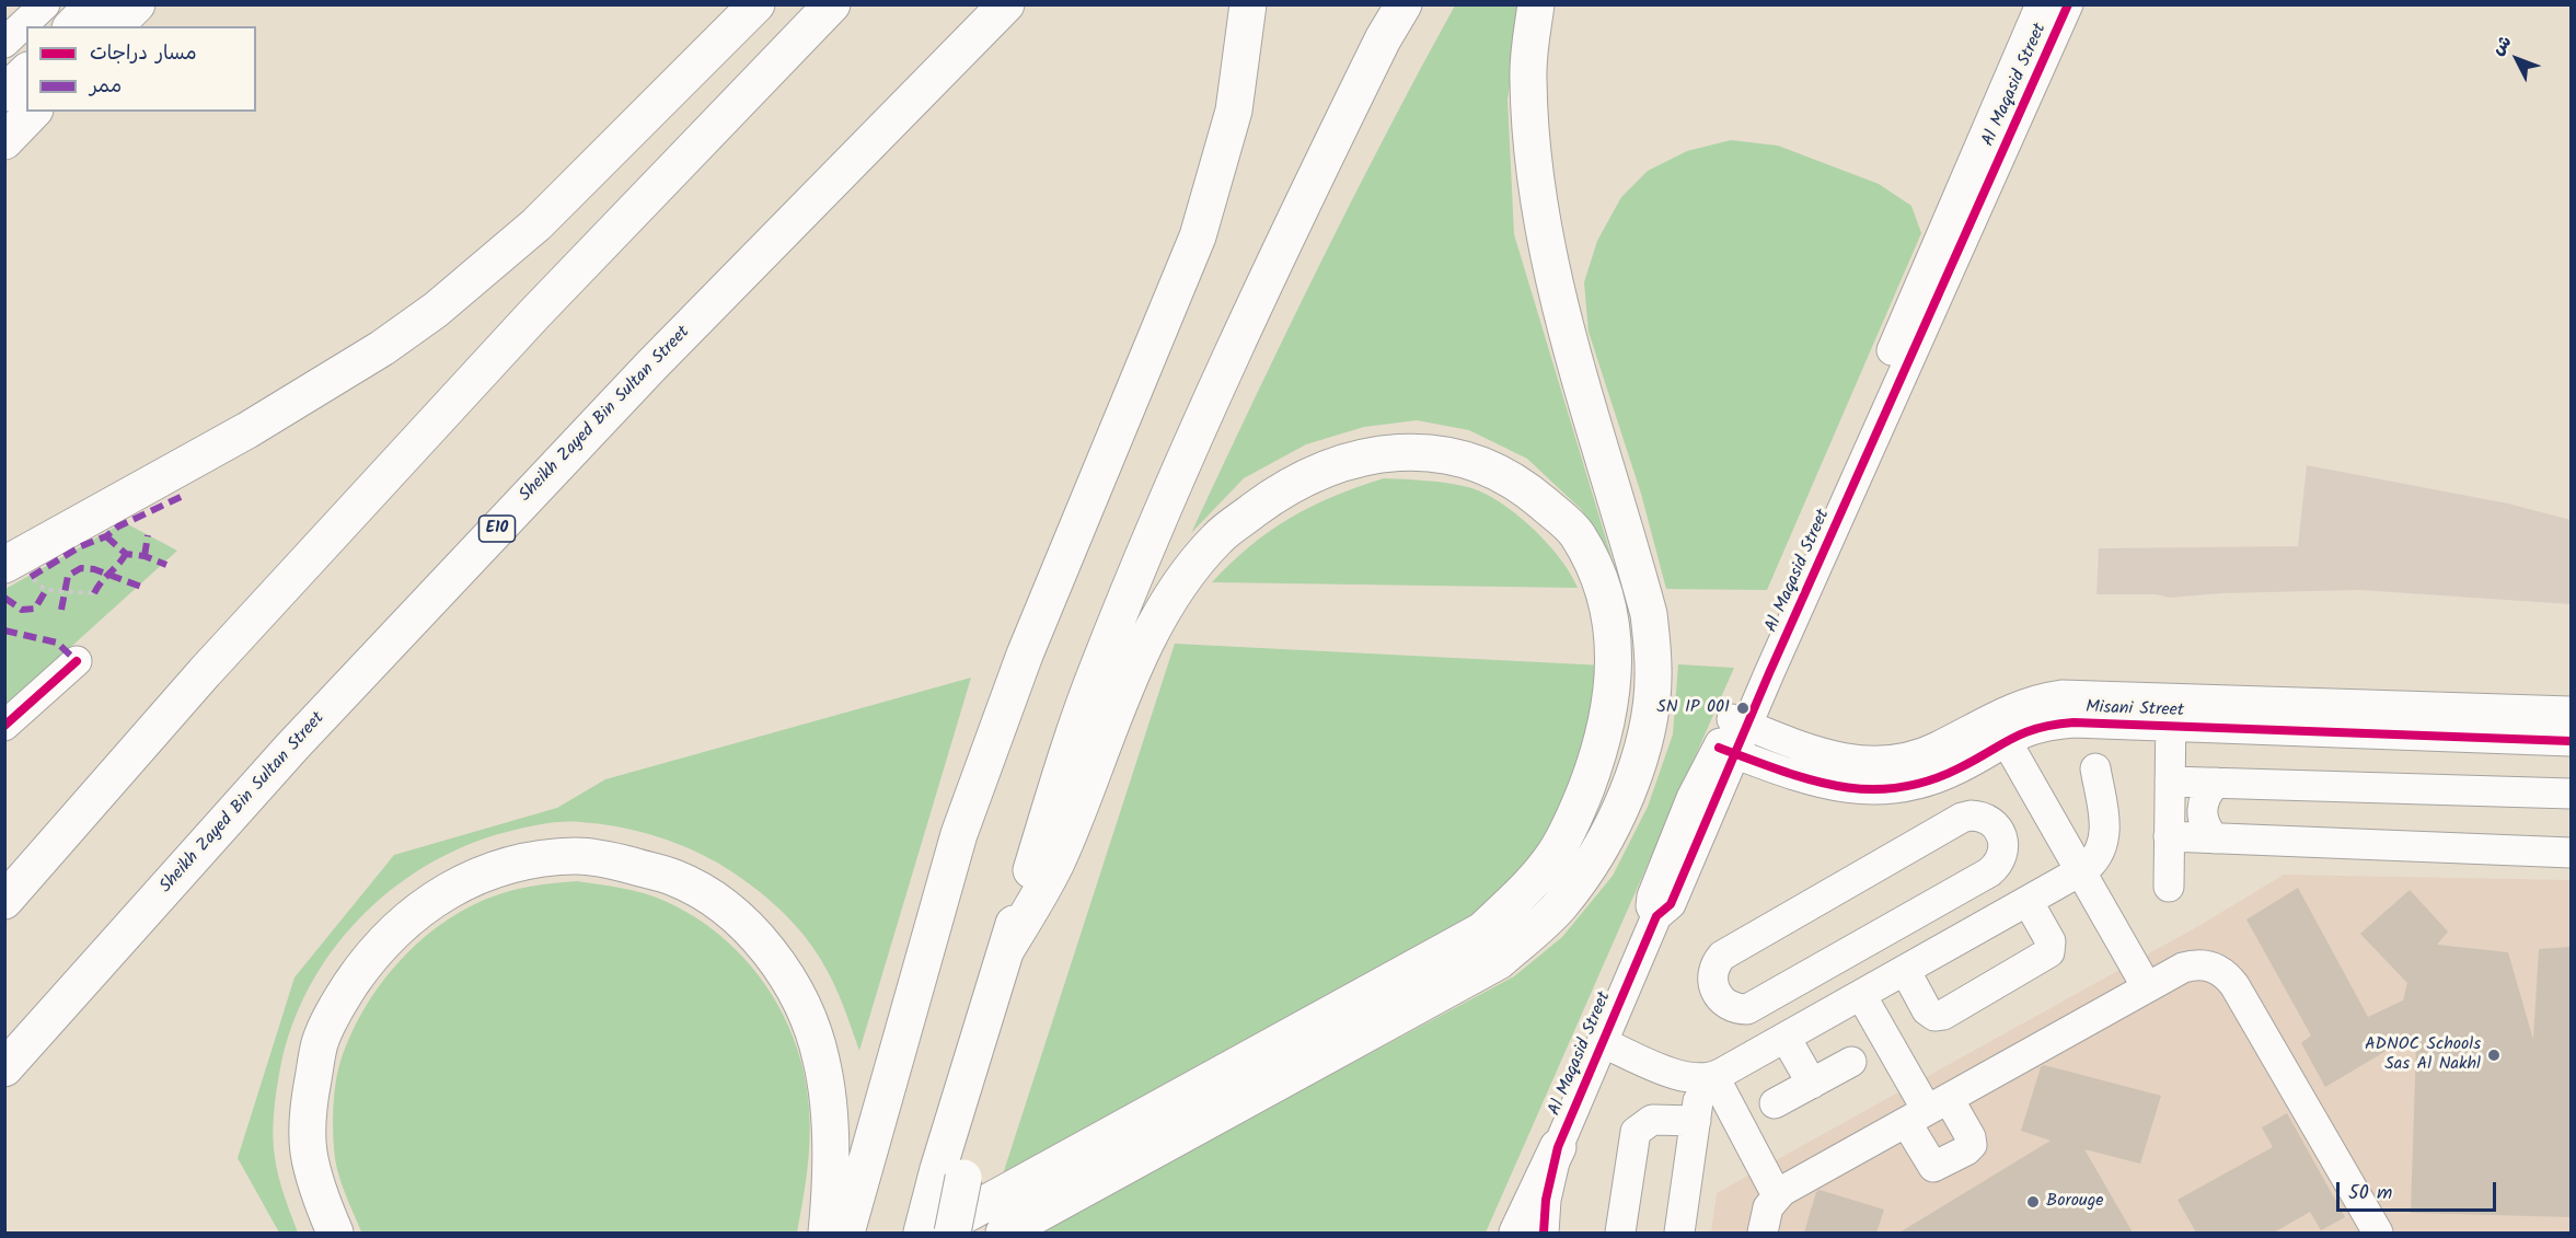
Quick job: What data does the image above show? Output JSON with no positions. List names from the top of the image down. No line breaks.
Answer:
{"streets":{"main road":["Sheikh Zayed Bin Sultan Street","E10"],"street":["Al Maqasid Street","Misani Street"]},"crossings":[["Al Maqasid Street","Misani Street"]],"places":["SN IP 001","ADNOC Schools Sas Al Nakhl","Borouge"],"legend":["مسار دراجات","ممر"],"scale_bar":"50 m","north":"top left"}
